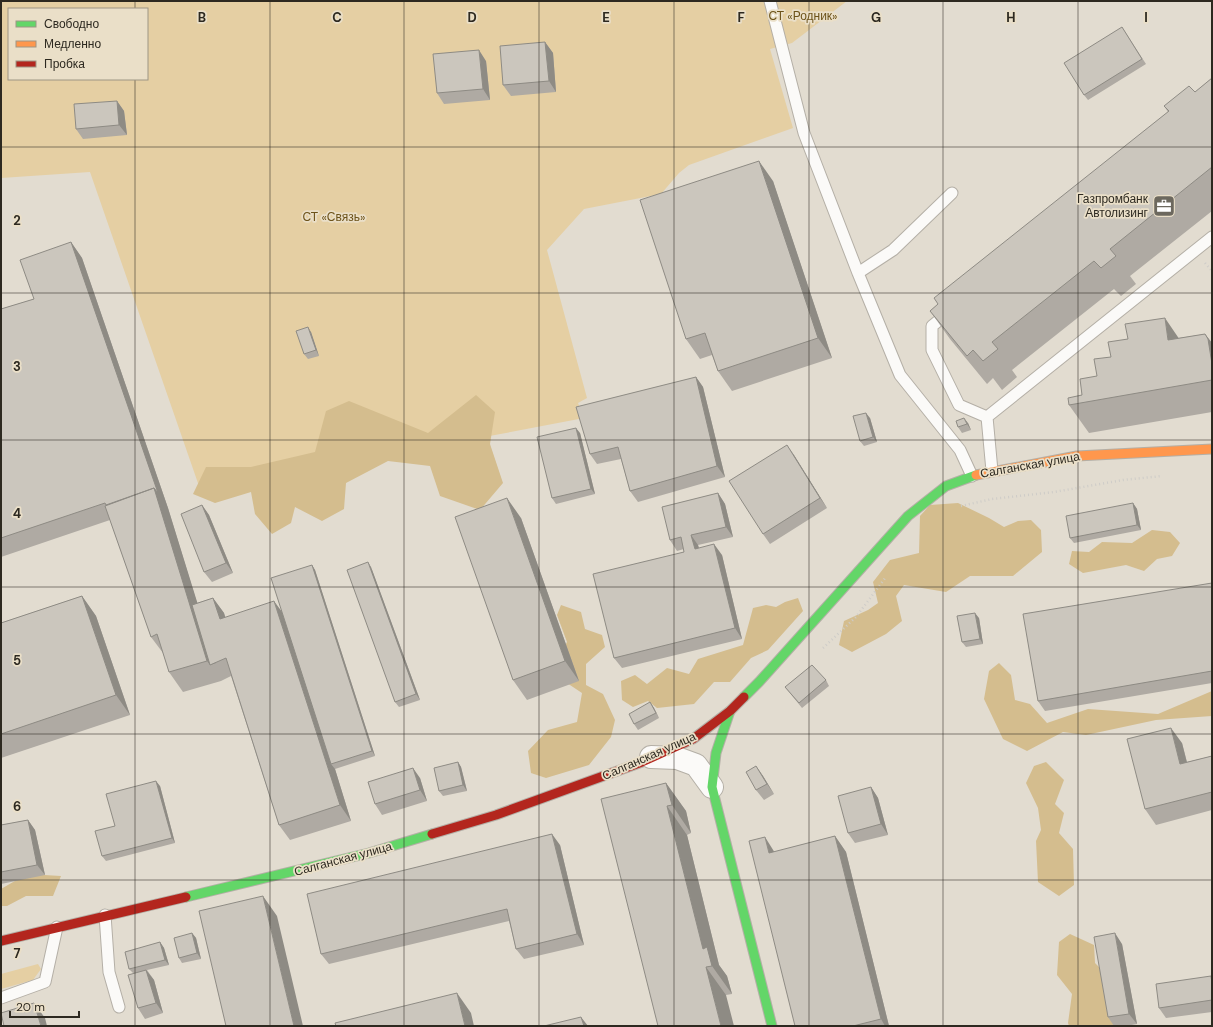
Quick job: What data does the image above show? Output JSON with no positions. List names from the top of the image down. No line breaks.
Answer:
{"streets":{"street":["Салганская улица"]},"parks":["СТ «Родник»","СТ «Связь»"],"places":{"office":["Газпромбанк Автолизинг"]},"legend":["Свободно","Медленно","Пробка"],"scale_bar":"20 m","grid":{"columns":["B","C","D","E","F","G","H","I"],"rows":["2","3","4","5","6","7"]}}
